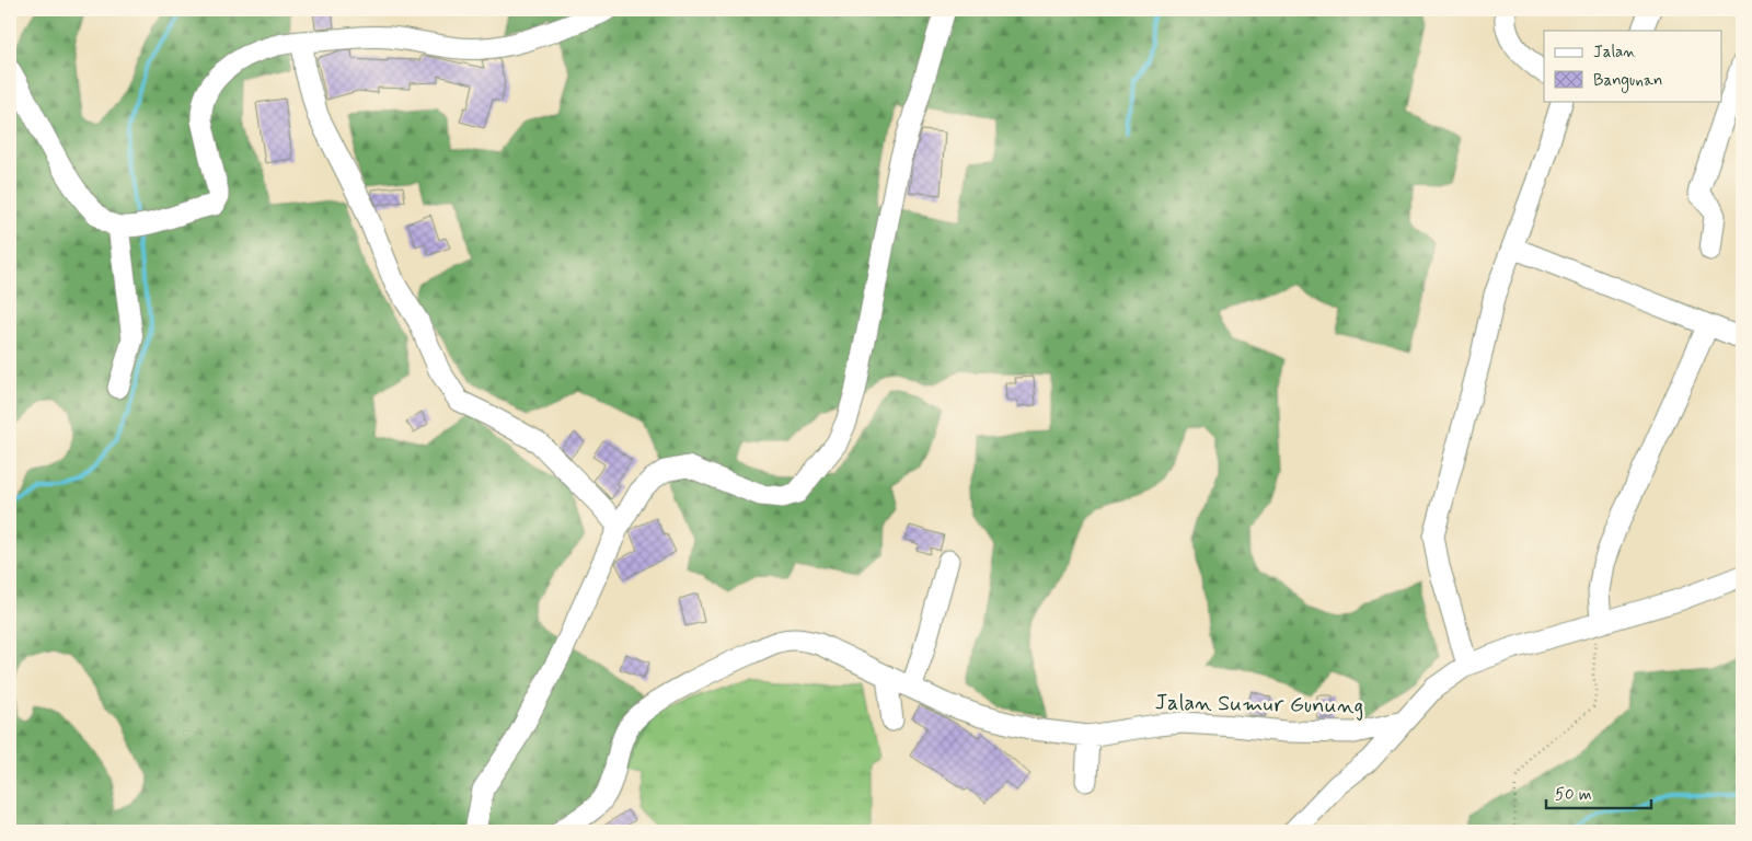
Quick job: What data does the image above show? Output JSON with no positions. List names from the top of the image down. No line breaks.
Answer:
{"streets":{"street":["Jalan Sumur Gunung"]},"legend":["Jalan","Bangunan"],"scale_bar":"50 m"}
